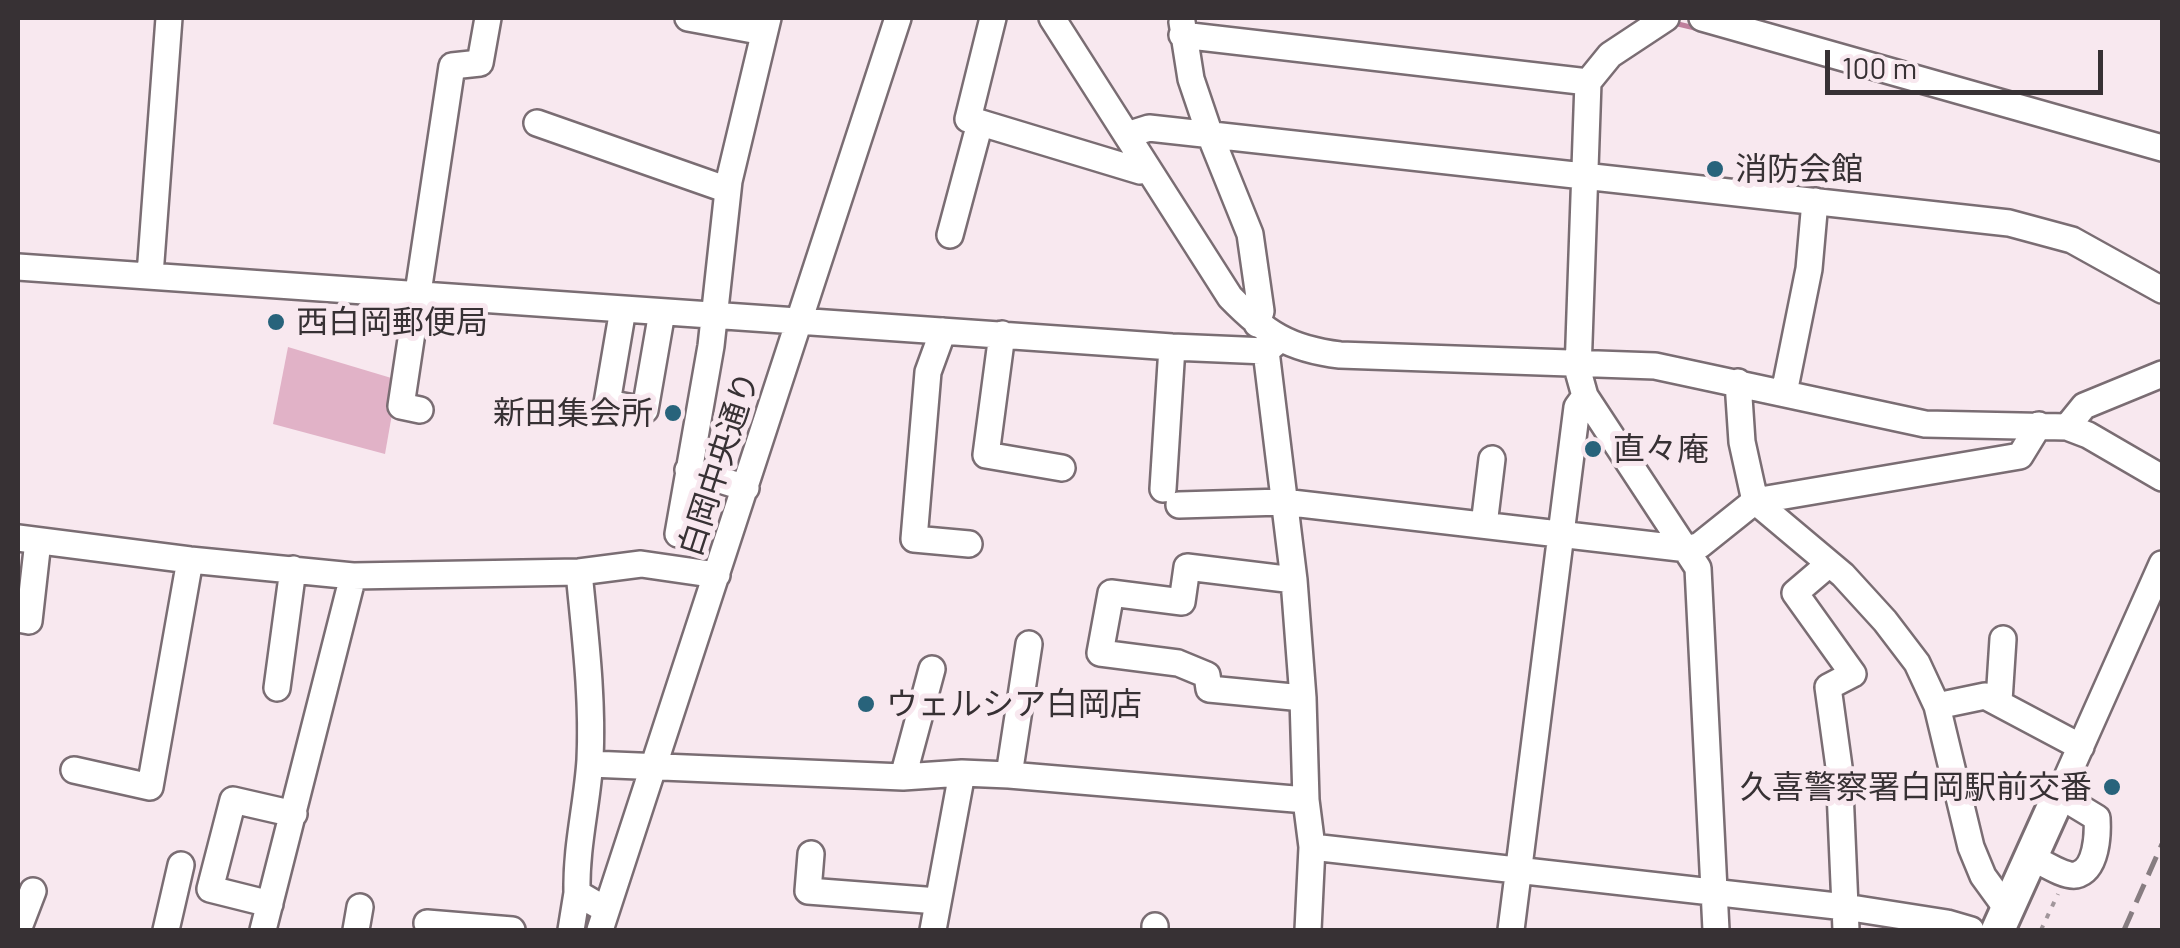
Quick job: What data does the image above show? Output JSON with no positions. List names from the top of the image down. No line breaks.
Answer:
{"streets":{"street":["白岡中央通り"]},"places":["消防会館","西白岡郵便局","新田集会所","直々庵","ウェルシア白岡店","久喜警察署白岡駅前交番"],"scale_bar":"100 m"}
